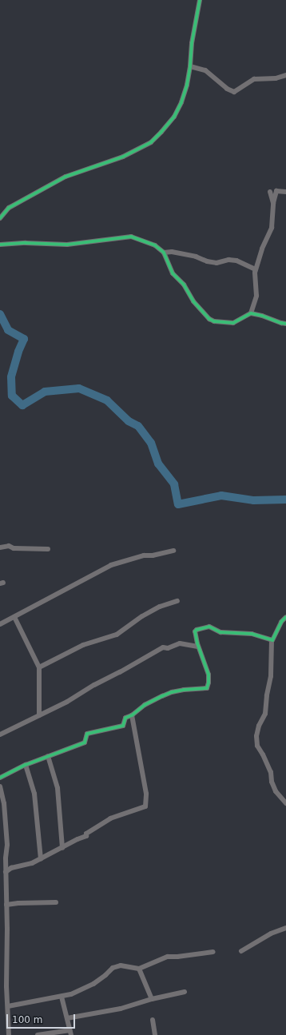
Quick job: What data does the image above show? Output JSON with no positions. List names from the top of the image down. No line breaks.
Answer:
{"scale_bar":"100 m"}
